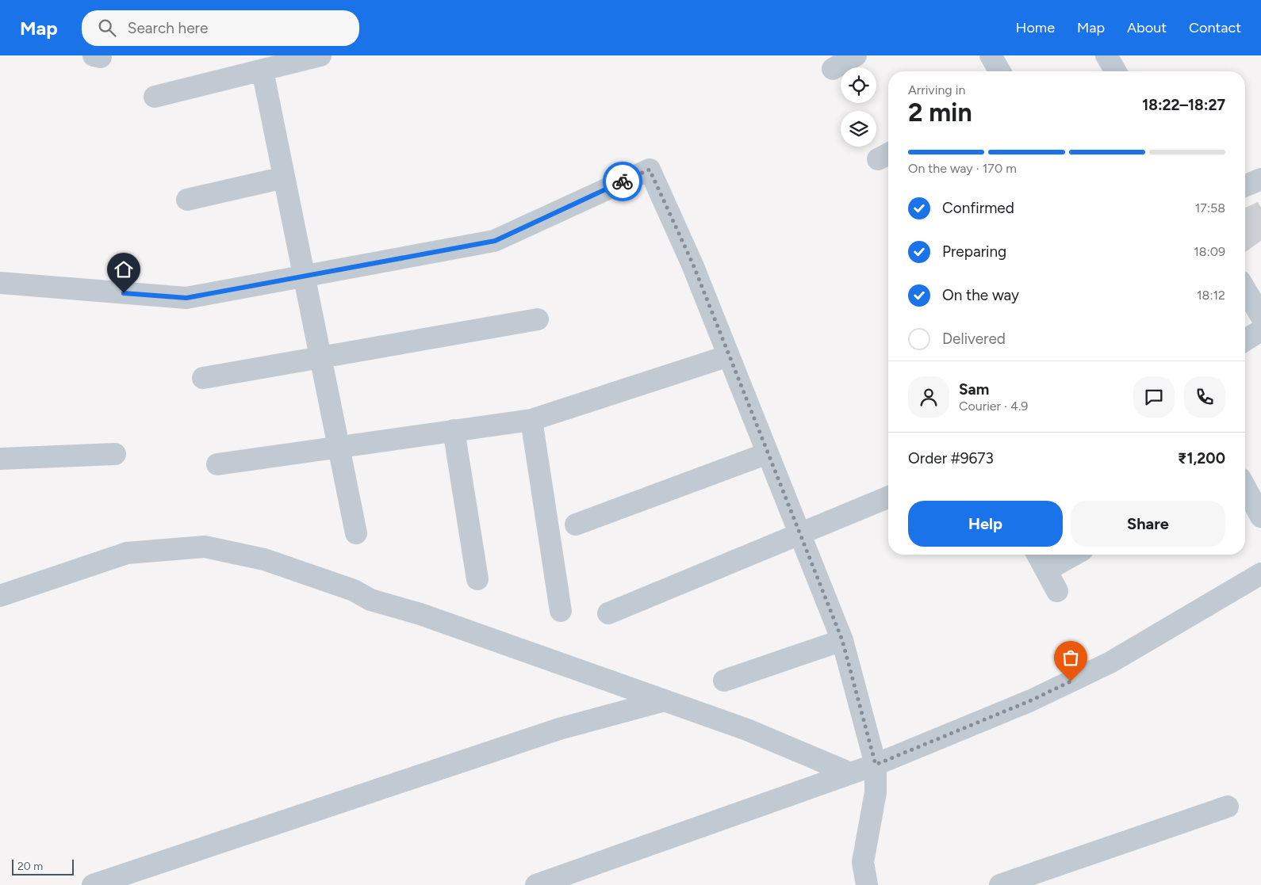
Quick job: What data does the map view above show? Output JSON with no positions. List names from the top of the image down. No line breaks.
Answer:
{"scale_bar":"20 m","page":{"header":"Map","search":"Search here","nav":["Home","Map","About","Contact"],"heading":["2 min","Arriving in","18:22–18:27"],"panel":["Sam","Courier · 4.9","Order #9673","₹1,200"],"bar":"On the way · 170 m","list":[["Confirmed","17:58"],["Preparing","18:09"],["On the way","18:12"],"Delivered"],"buttons":["Help","Share"],"scale":"20 m"}}
